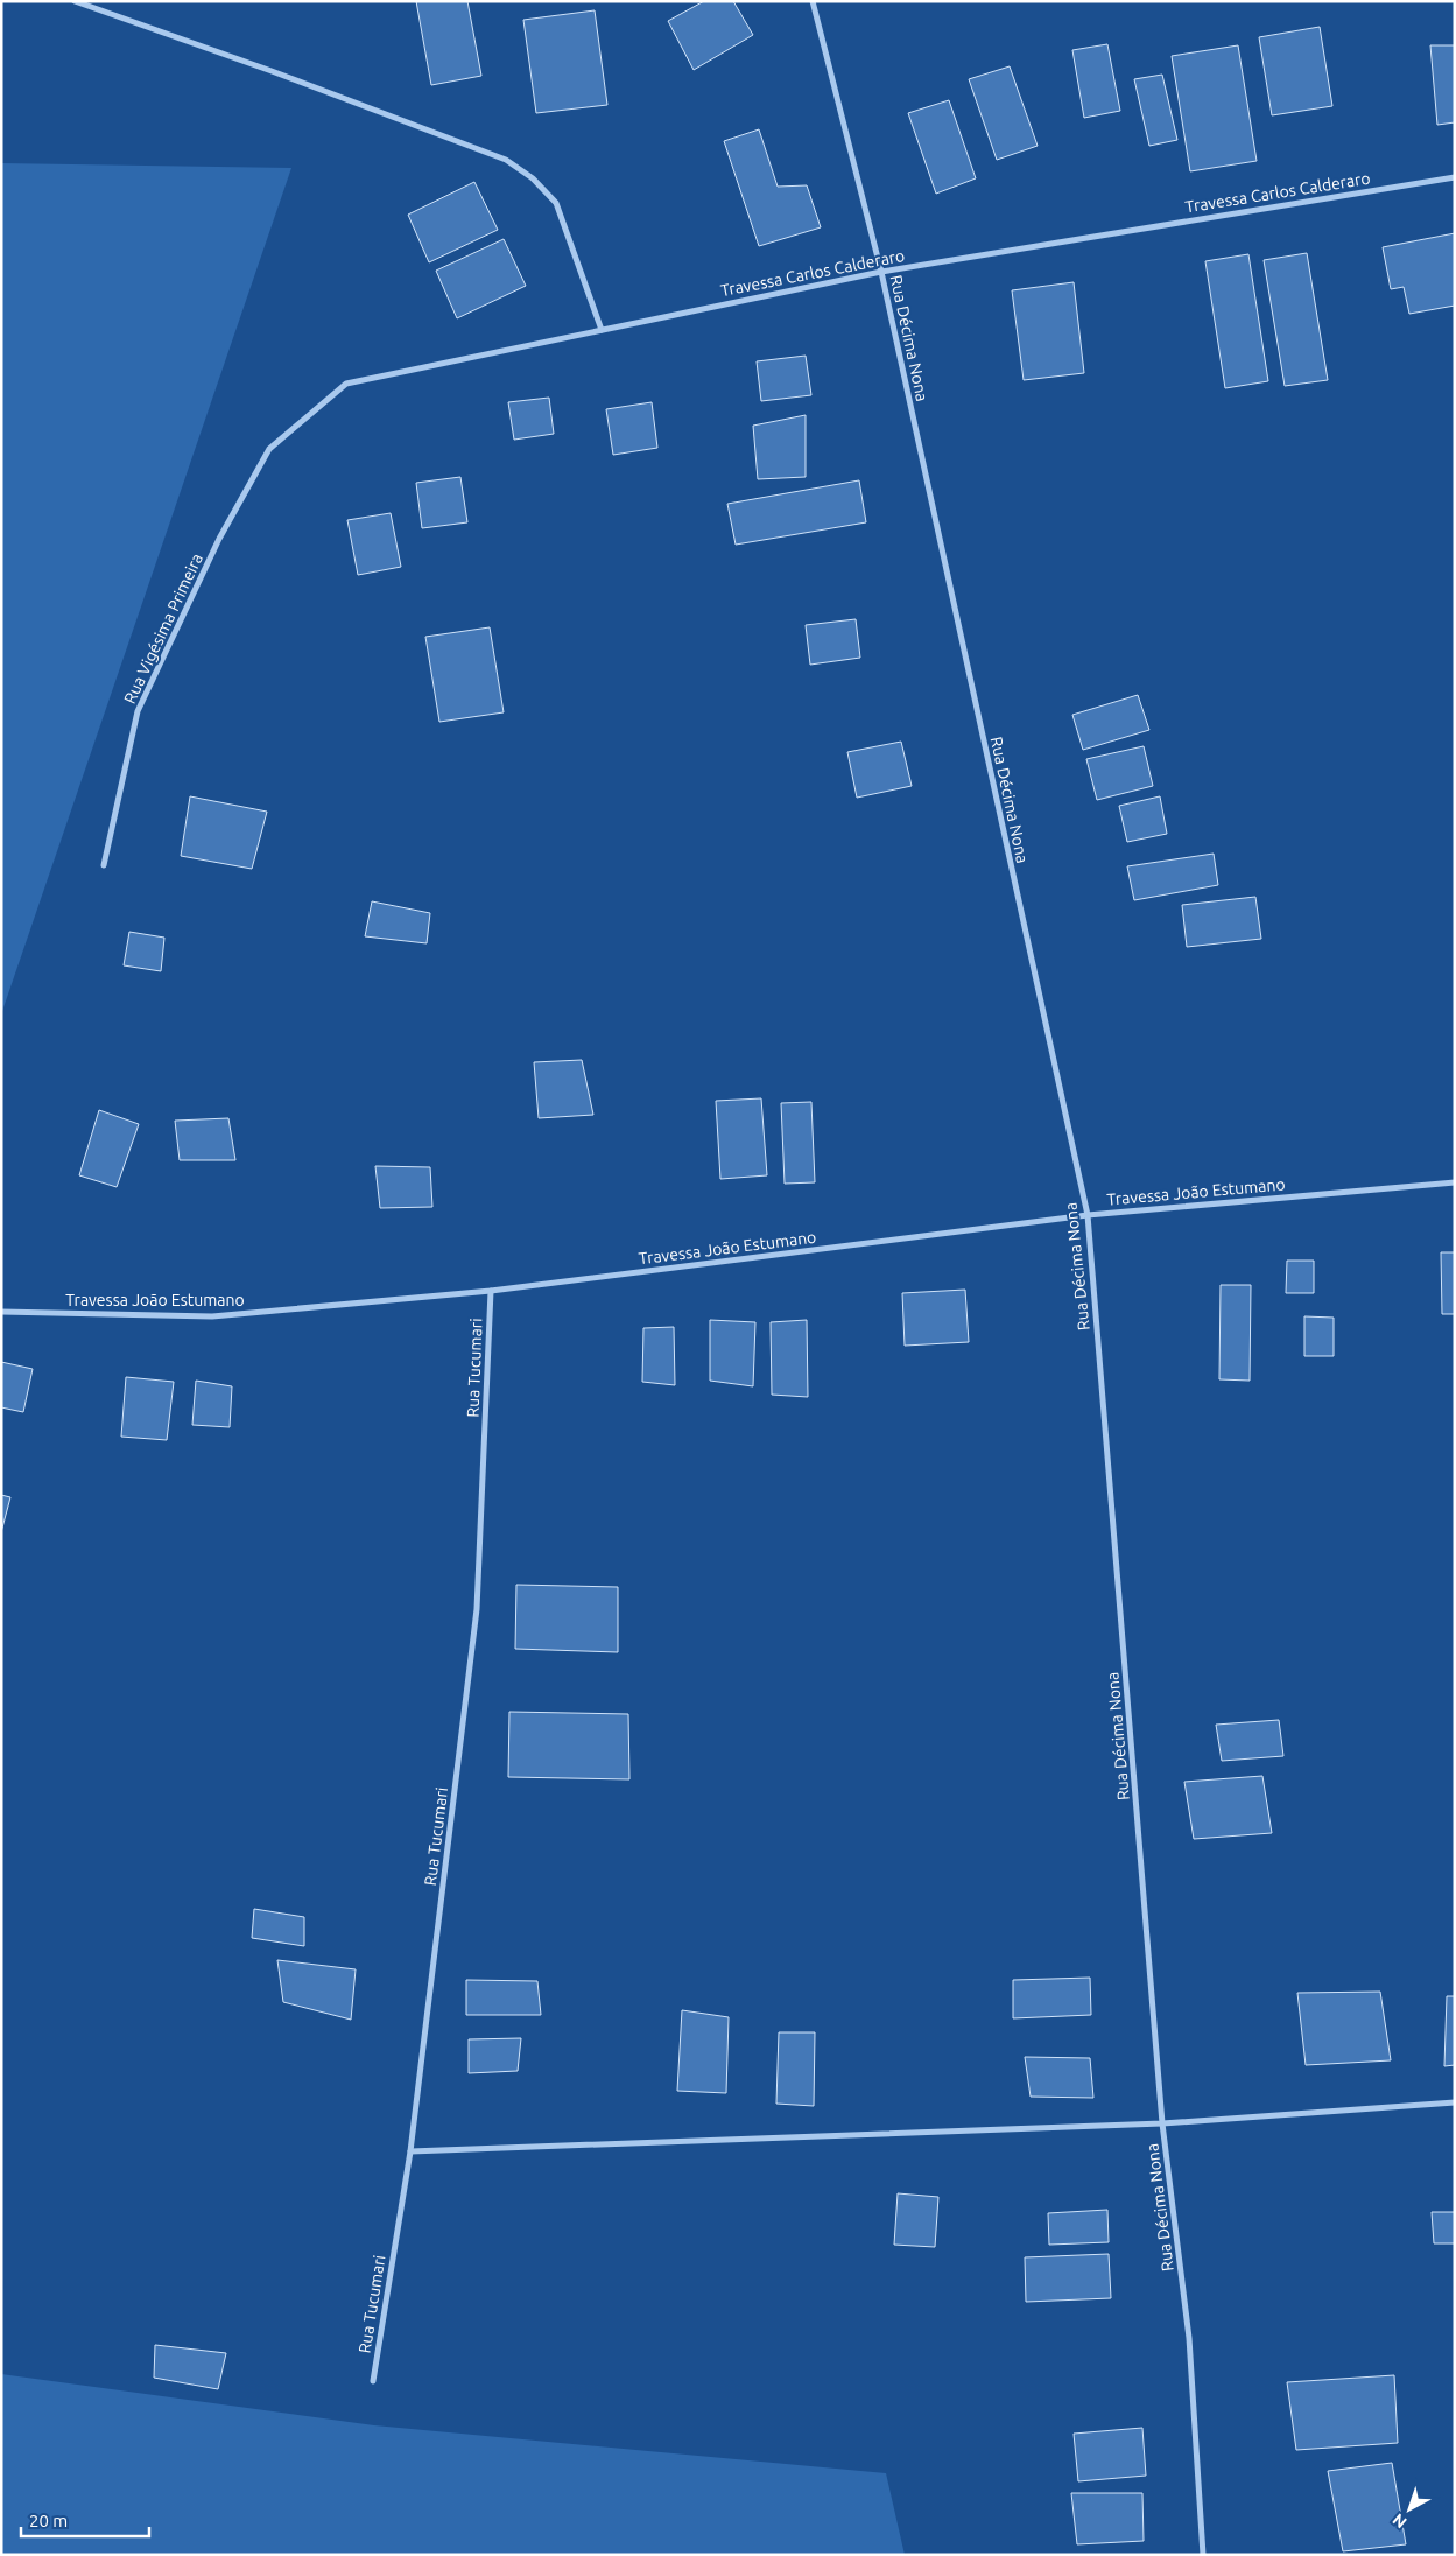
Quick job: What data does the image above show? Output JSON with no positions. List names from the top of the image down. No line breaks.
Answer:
{"streets":{"street":["Travessa Carlos Calderaro","Rua Décima Nona","Rua Vigésima Primeira","Travessa João Estumano","Rua Tucumari"]},"crossings":[["Travessa Carlos Calderaro","Rua Décima Nona"],["Travessa Carlos Calderaro","Rua Vigésima Primeira"],["Rua Décima Nona","Travessa João Estumano"],["Travessa João Estumano","Rua Tucumari"]],"scale_bar":"20 m","north":"bottom left"}
